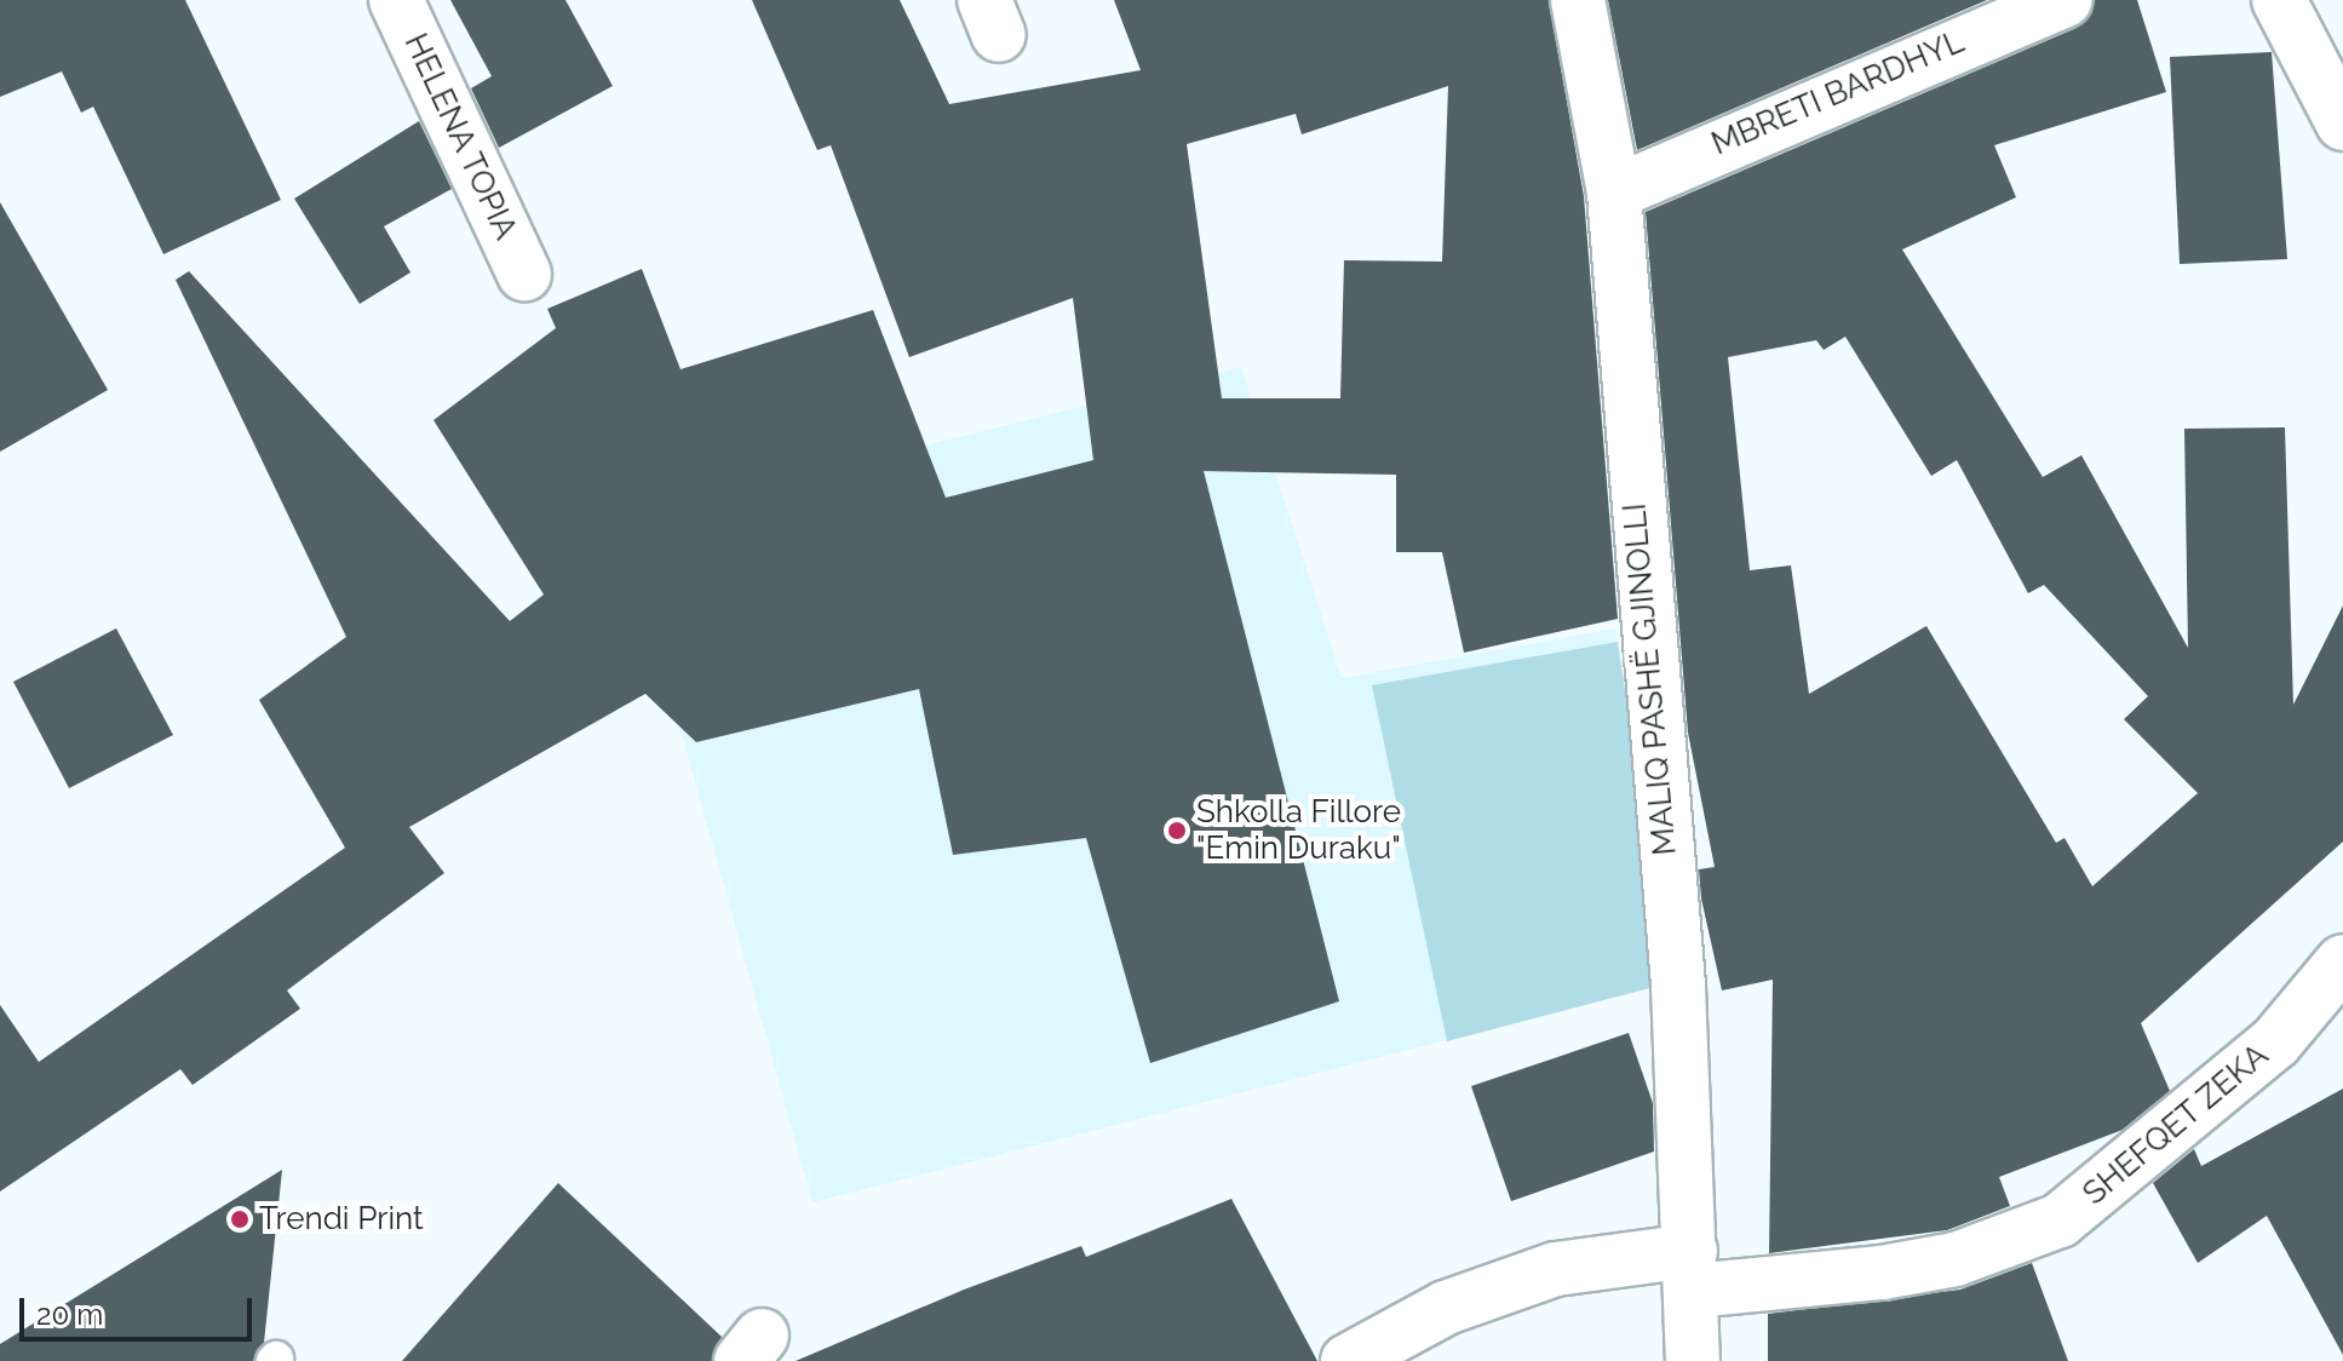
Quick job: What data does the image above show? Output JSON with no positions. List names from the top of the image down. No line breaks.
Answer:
{"streets":{"street":["MBRETI BARDHYL","HELENA TOPIA","MALIQ PASHË GJINOLLI","SHEFQET ZEKA"]},"crossings":[["MBRETI BARDHYL","MALIQ PASHË GJINOLLI"],["MALIQ PASHË GJINOLLI","SHEFQET ZEKA"]],"places":["Shkolla Fillore \"Emin Duraku\"","Trendi Print"],"scale_bar":"20 m"}
